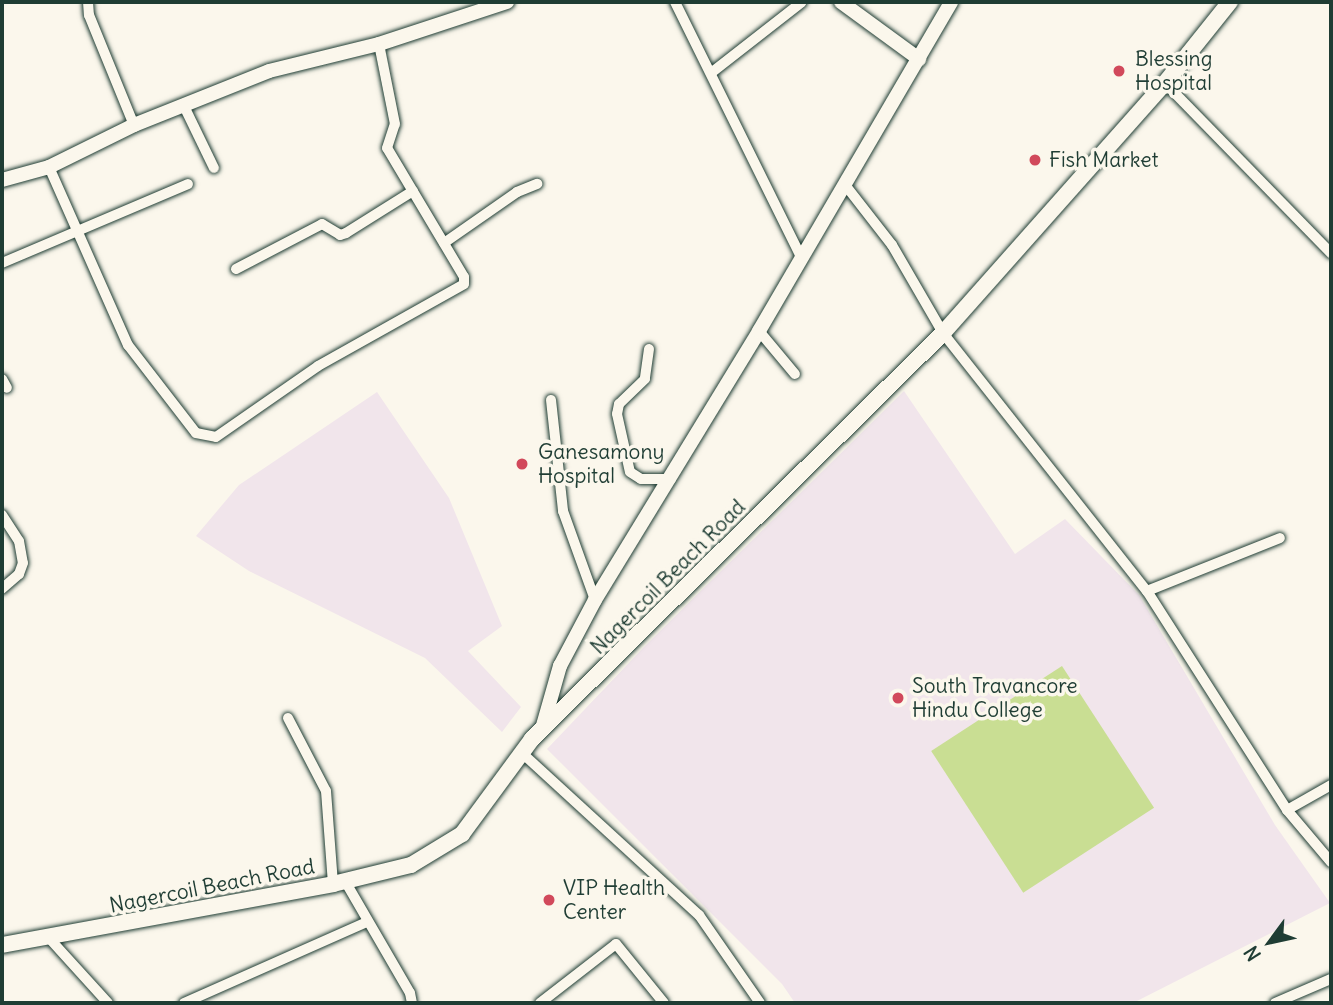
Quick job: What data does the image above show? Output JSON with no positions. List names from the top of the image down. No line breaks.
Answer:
{"streets":{"main road":["Nagercoil Beach Road"]},"places":["Blessing Hospital","Fish Market","Ganesamony Hospital","South Travancore Hindu College","VIP Health Center"],"north":"bottom left"}
